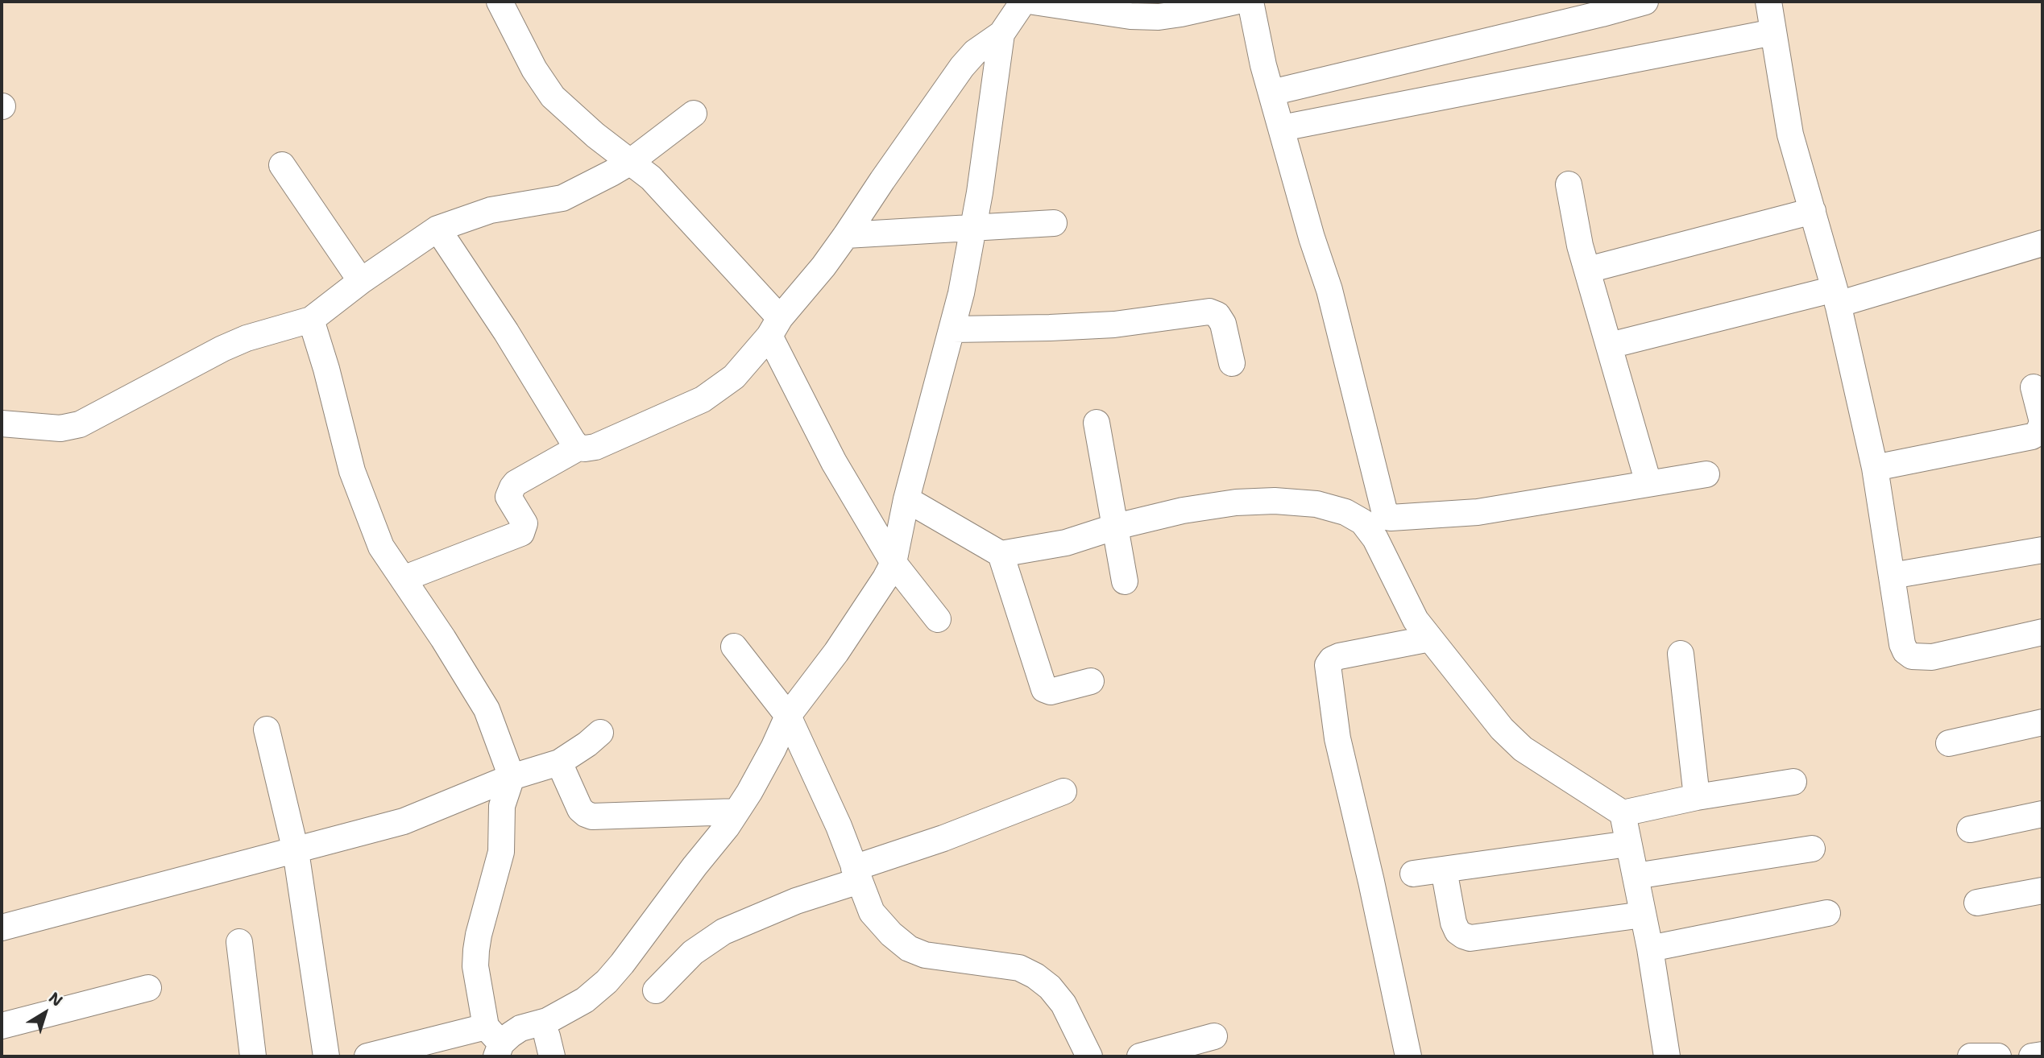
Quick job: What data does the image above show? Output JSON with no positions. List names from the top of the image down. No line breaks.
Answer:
{"north":"top right"}
